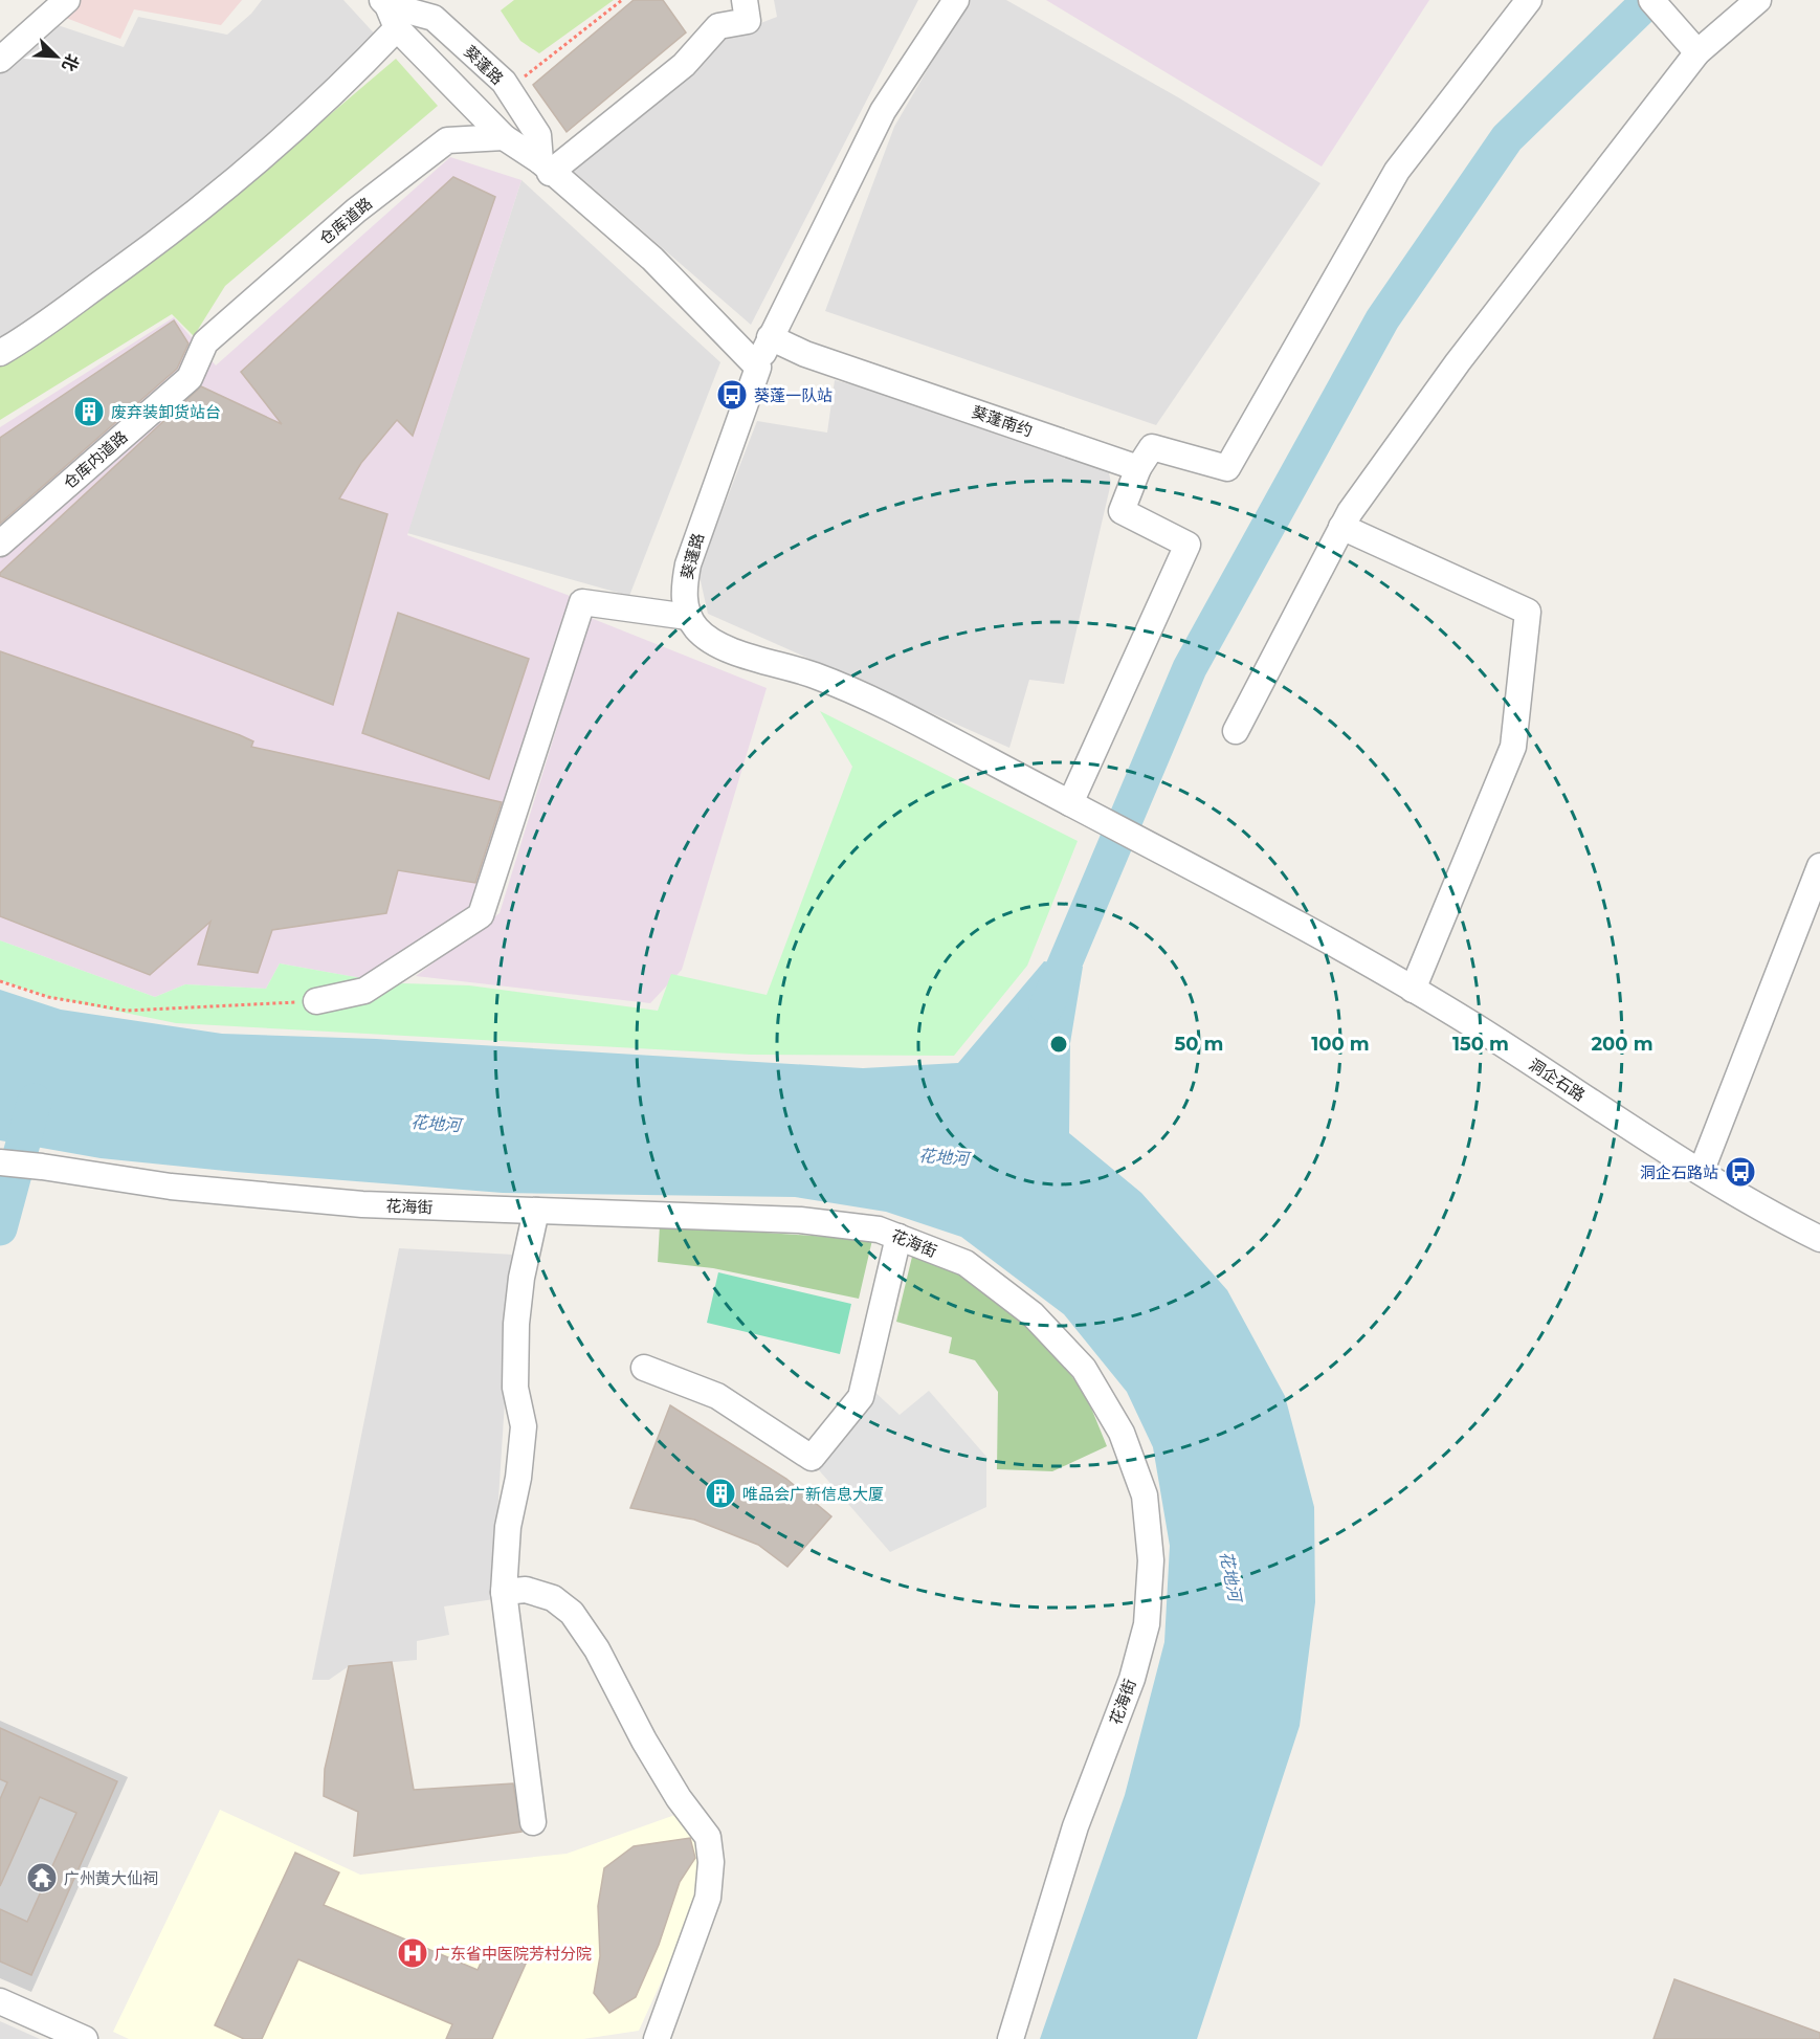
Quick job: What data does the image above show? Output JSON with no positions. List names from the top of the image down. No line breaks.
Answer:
{"streets":{"street":["葵蓬路","仓库道路","葵蓬南约","仓库内道路","洞企石路","花海街"]},"crossings":[["葵蓬路","葵蓬南约"],["仓库道路","仓库内道路"]],"water":["花地河"],"places":{"bus stop":["葵蓬一队站","洞企石路站"],"building":["废弃装卸货站台","唯品会广新信息大厦"],"temple":["广州黄大仙祠"],"hospital":["广东省中医院芳村分院"]},"north":"bottom right","rings":["50 m","100 m","150 m","200 m"]}
